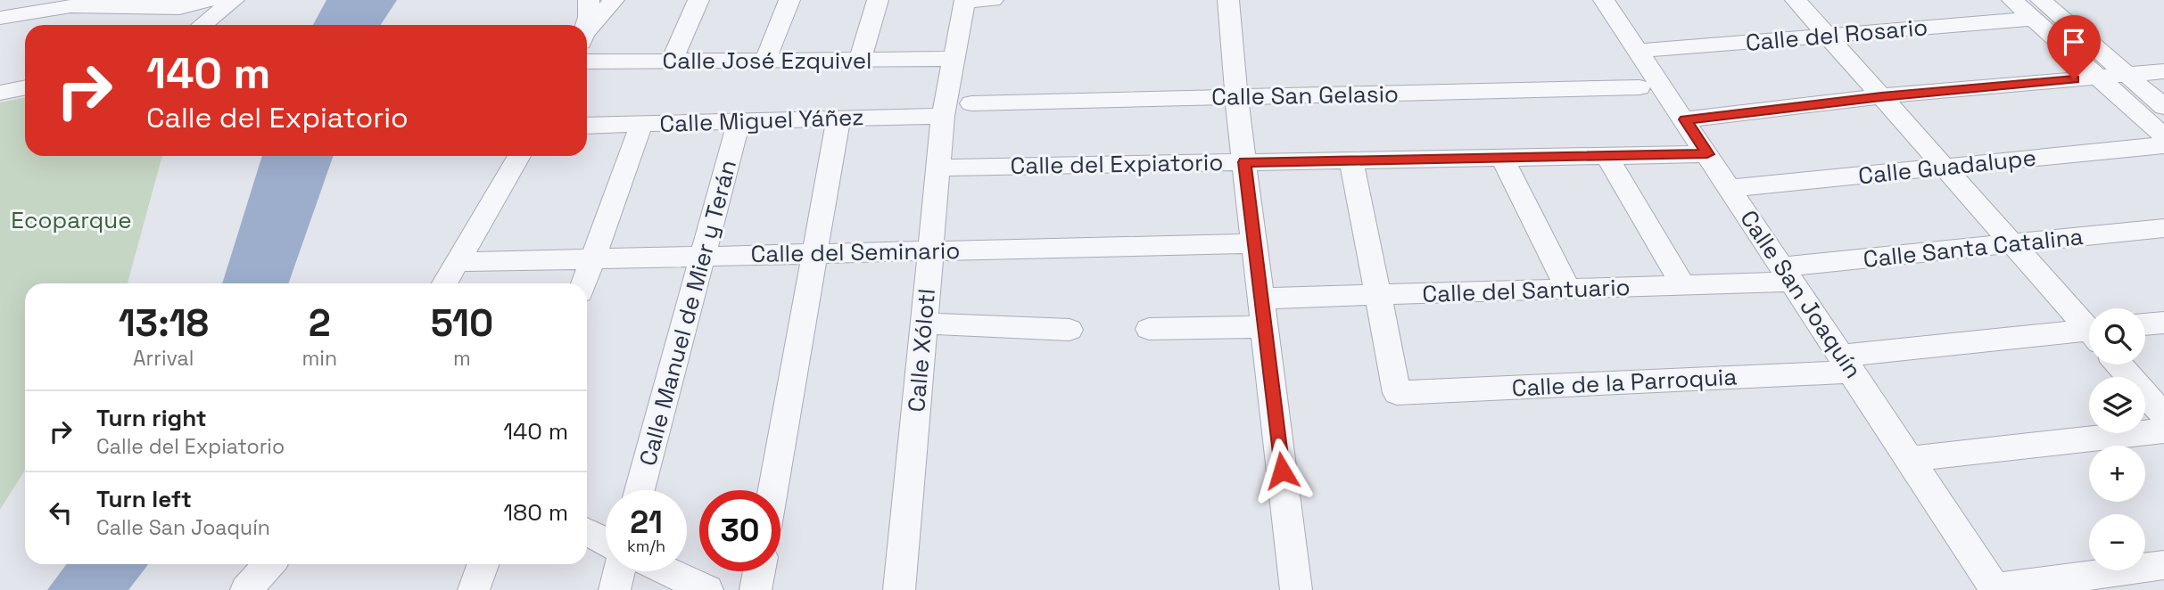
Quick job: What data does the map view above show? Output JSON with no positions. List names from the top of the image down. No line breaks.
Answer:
{"streets":{"street":["Calle del Rosario","Calle José Ezquivel","Calle San Gelasio","Calle Miguel Yáñez","Calle del Expiatorio","Calle Guadalupe","Calle Santa Catalina","Calle del Seminario","Calle del Santuario","Calle San Joaquín","Calle Manuel de Mier y Terán","Calle Xólotl","Calle de la Parroquia"]},"crossings":[["Calle del Rosario","Calle San Joaquín"],["Calle José Ezquivel","Calle Xólotl"],["Calle Miguel Yáñez","Calle Manuel de Mier y Terán"],["Calle Miguel Yáñez","Calle Xólotl"],["Calle del Expiatorio","Calle San Joaquín"],["Calle del Expiatorio","Calle Xólotl"],["Calle Guadalupe","Calle San Joaquín"],["Calle Santa Catalina","Calle del Santuario"],["Calle Santa Catalina","Calle San Joaquín"],["Calle del Seminario","Calle Manuel de Mier y Terán"],["Calle del Seminario","Calle Xólotl"],["Calle del Santuario","Calle San Joaquín"],["Calle del Santuario","Calle de la Parroquia"],["Calle San Joaquín","Calle de la Parroquia"]],"parks":["Ecoparque"],"page":{"turn":["140 m","Calle del Expiatorio"],"eta":["13:18","Arrival","2","min","510","m"],"map_buttons":["+","−"],"list":[{"name":"Turn right","note":"Calle del Expiatorio","value":"140 m"},{"name":"Turn left","note":"Calle San Joaquín","value":"180 m"}],"speed":"21 km/h","limit":"30"}}
